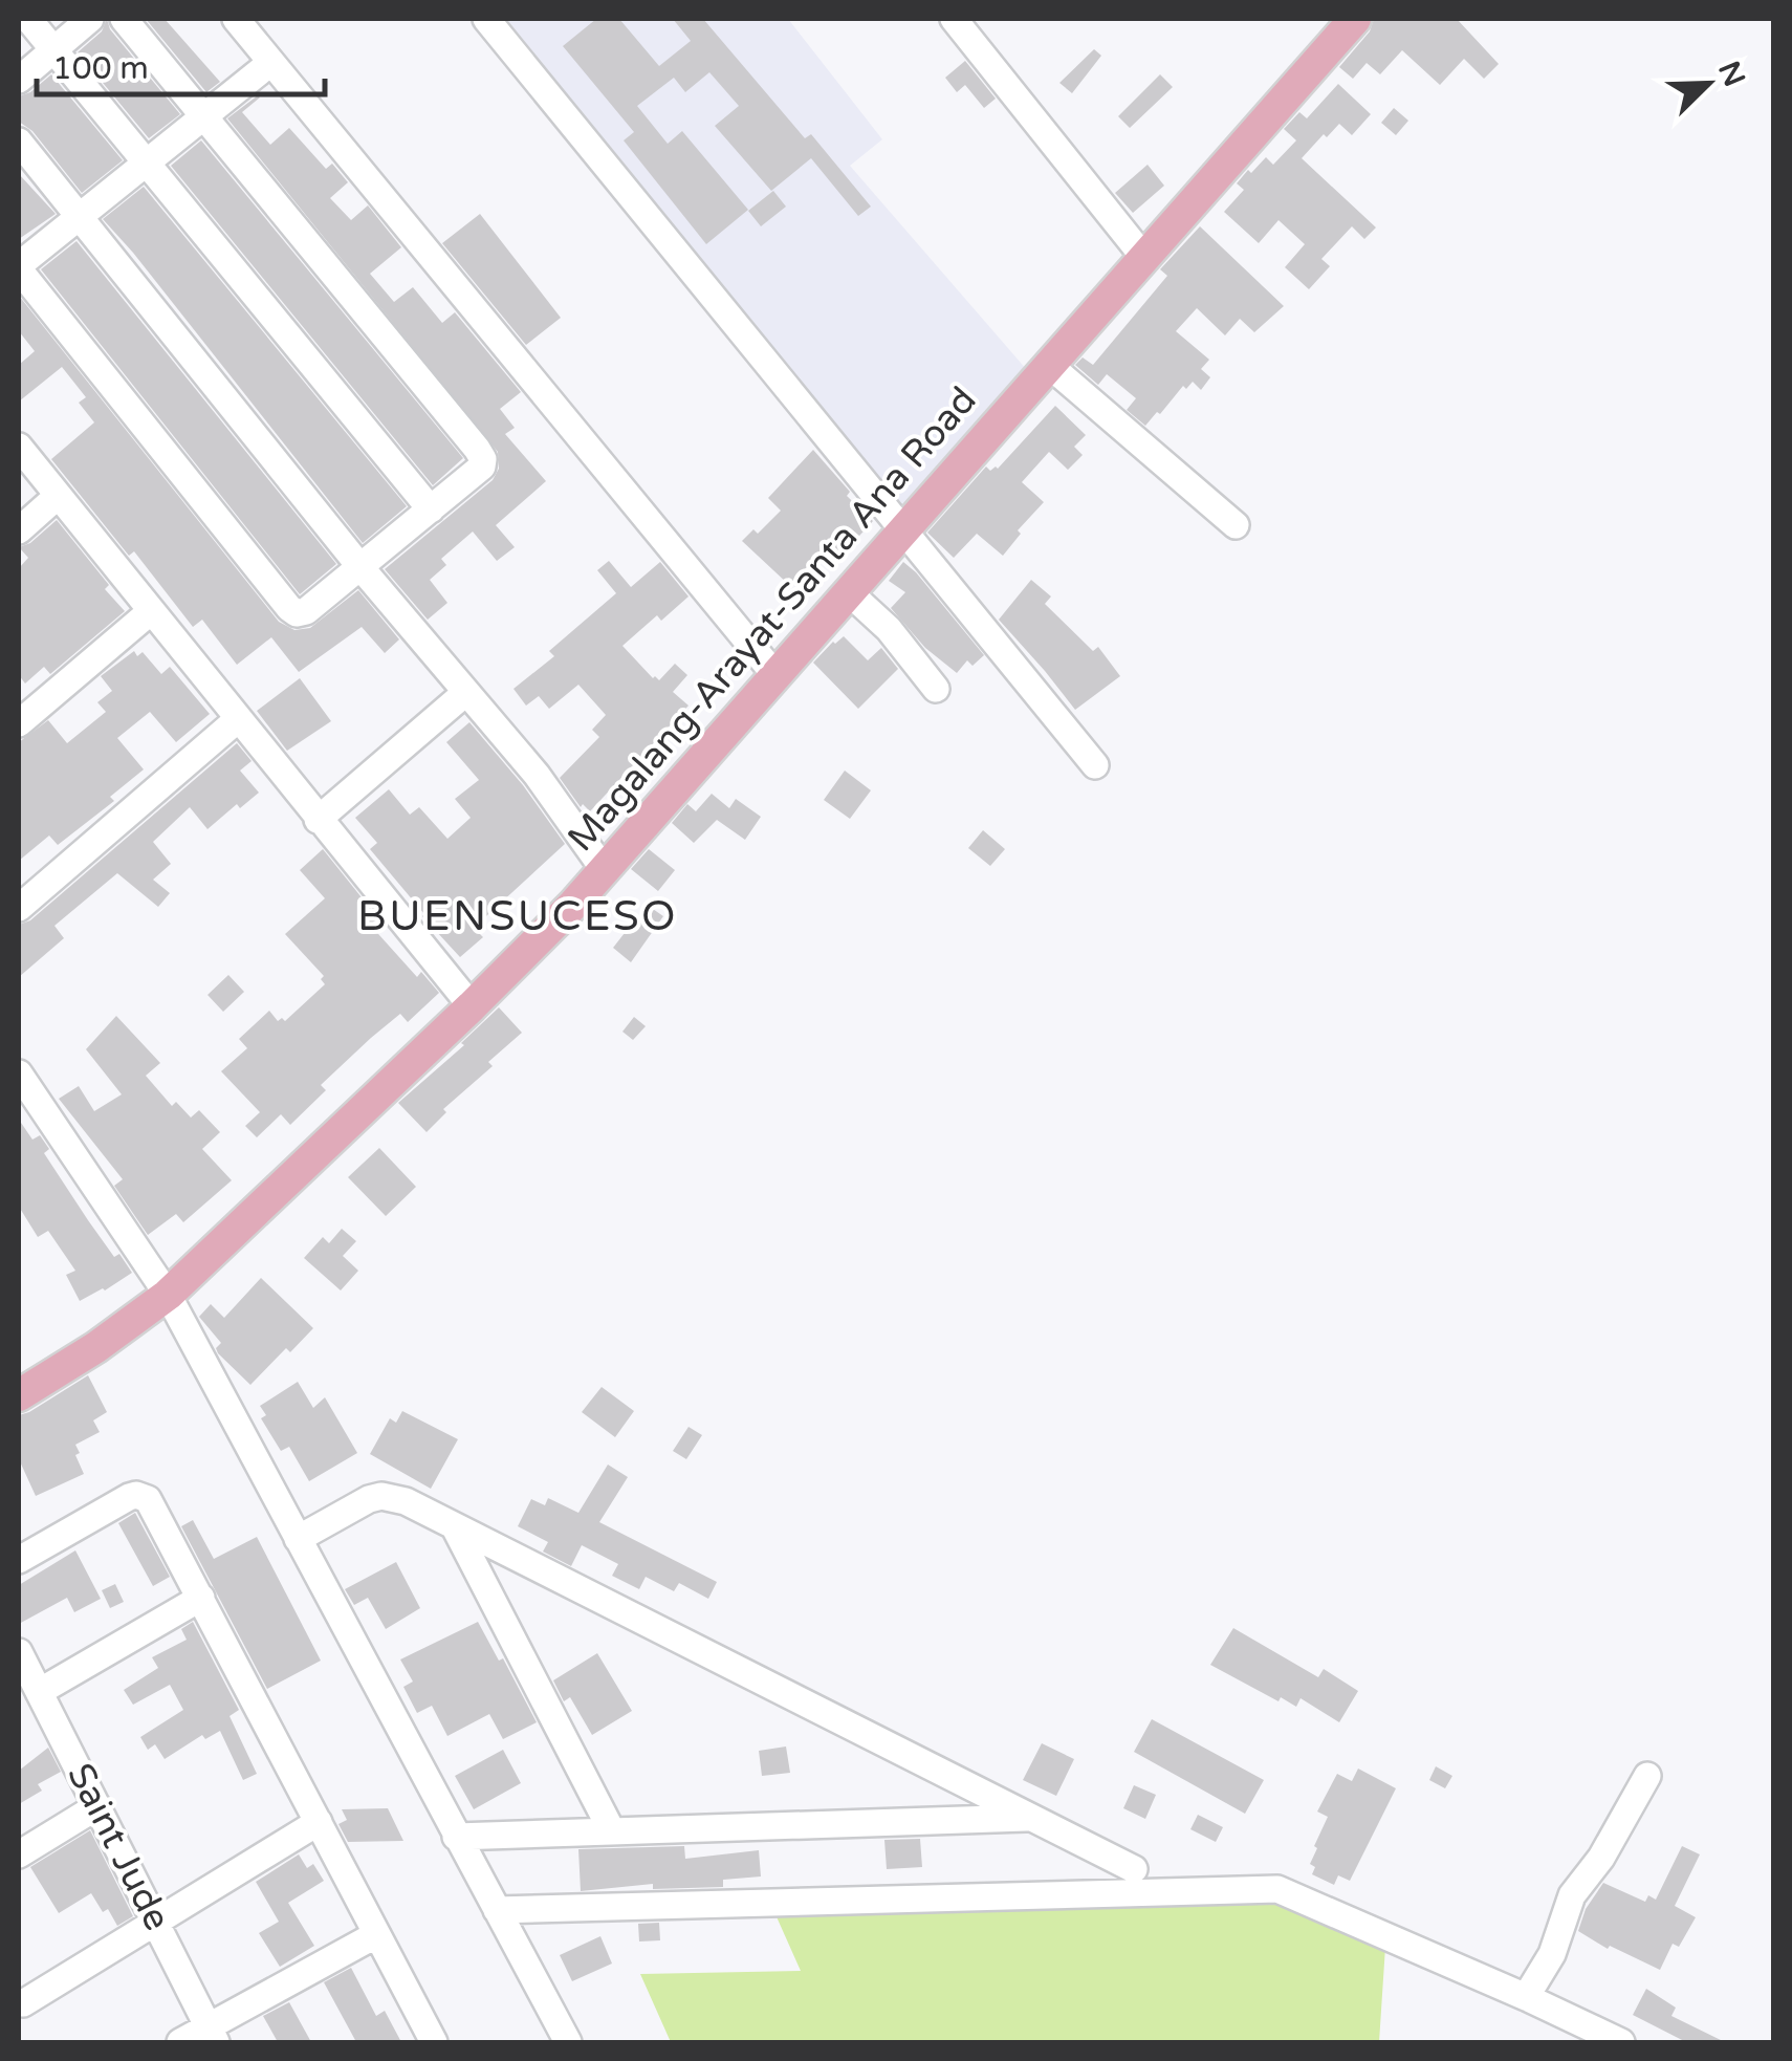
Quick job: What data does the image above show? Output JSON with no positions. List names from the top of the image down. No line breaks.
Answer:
{"streets":{"main road":["Magalang-Arayat-Santa Ana Road"],"street":["Saint Jude"]},"districts":["BUENSUCESO"],"scale_bar":"100 m","north":"top right"}
